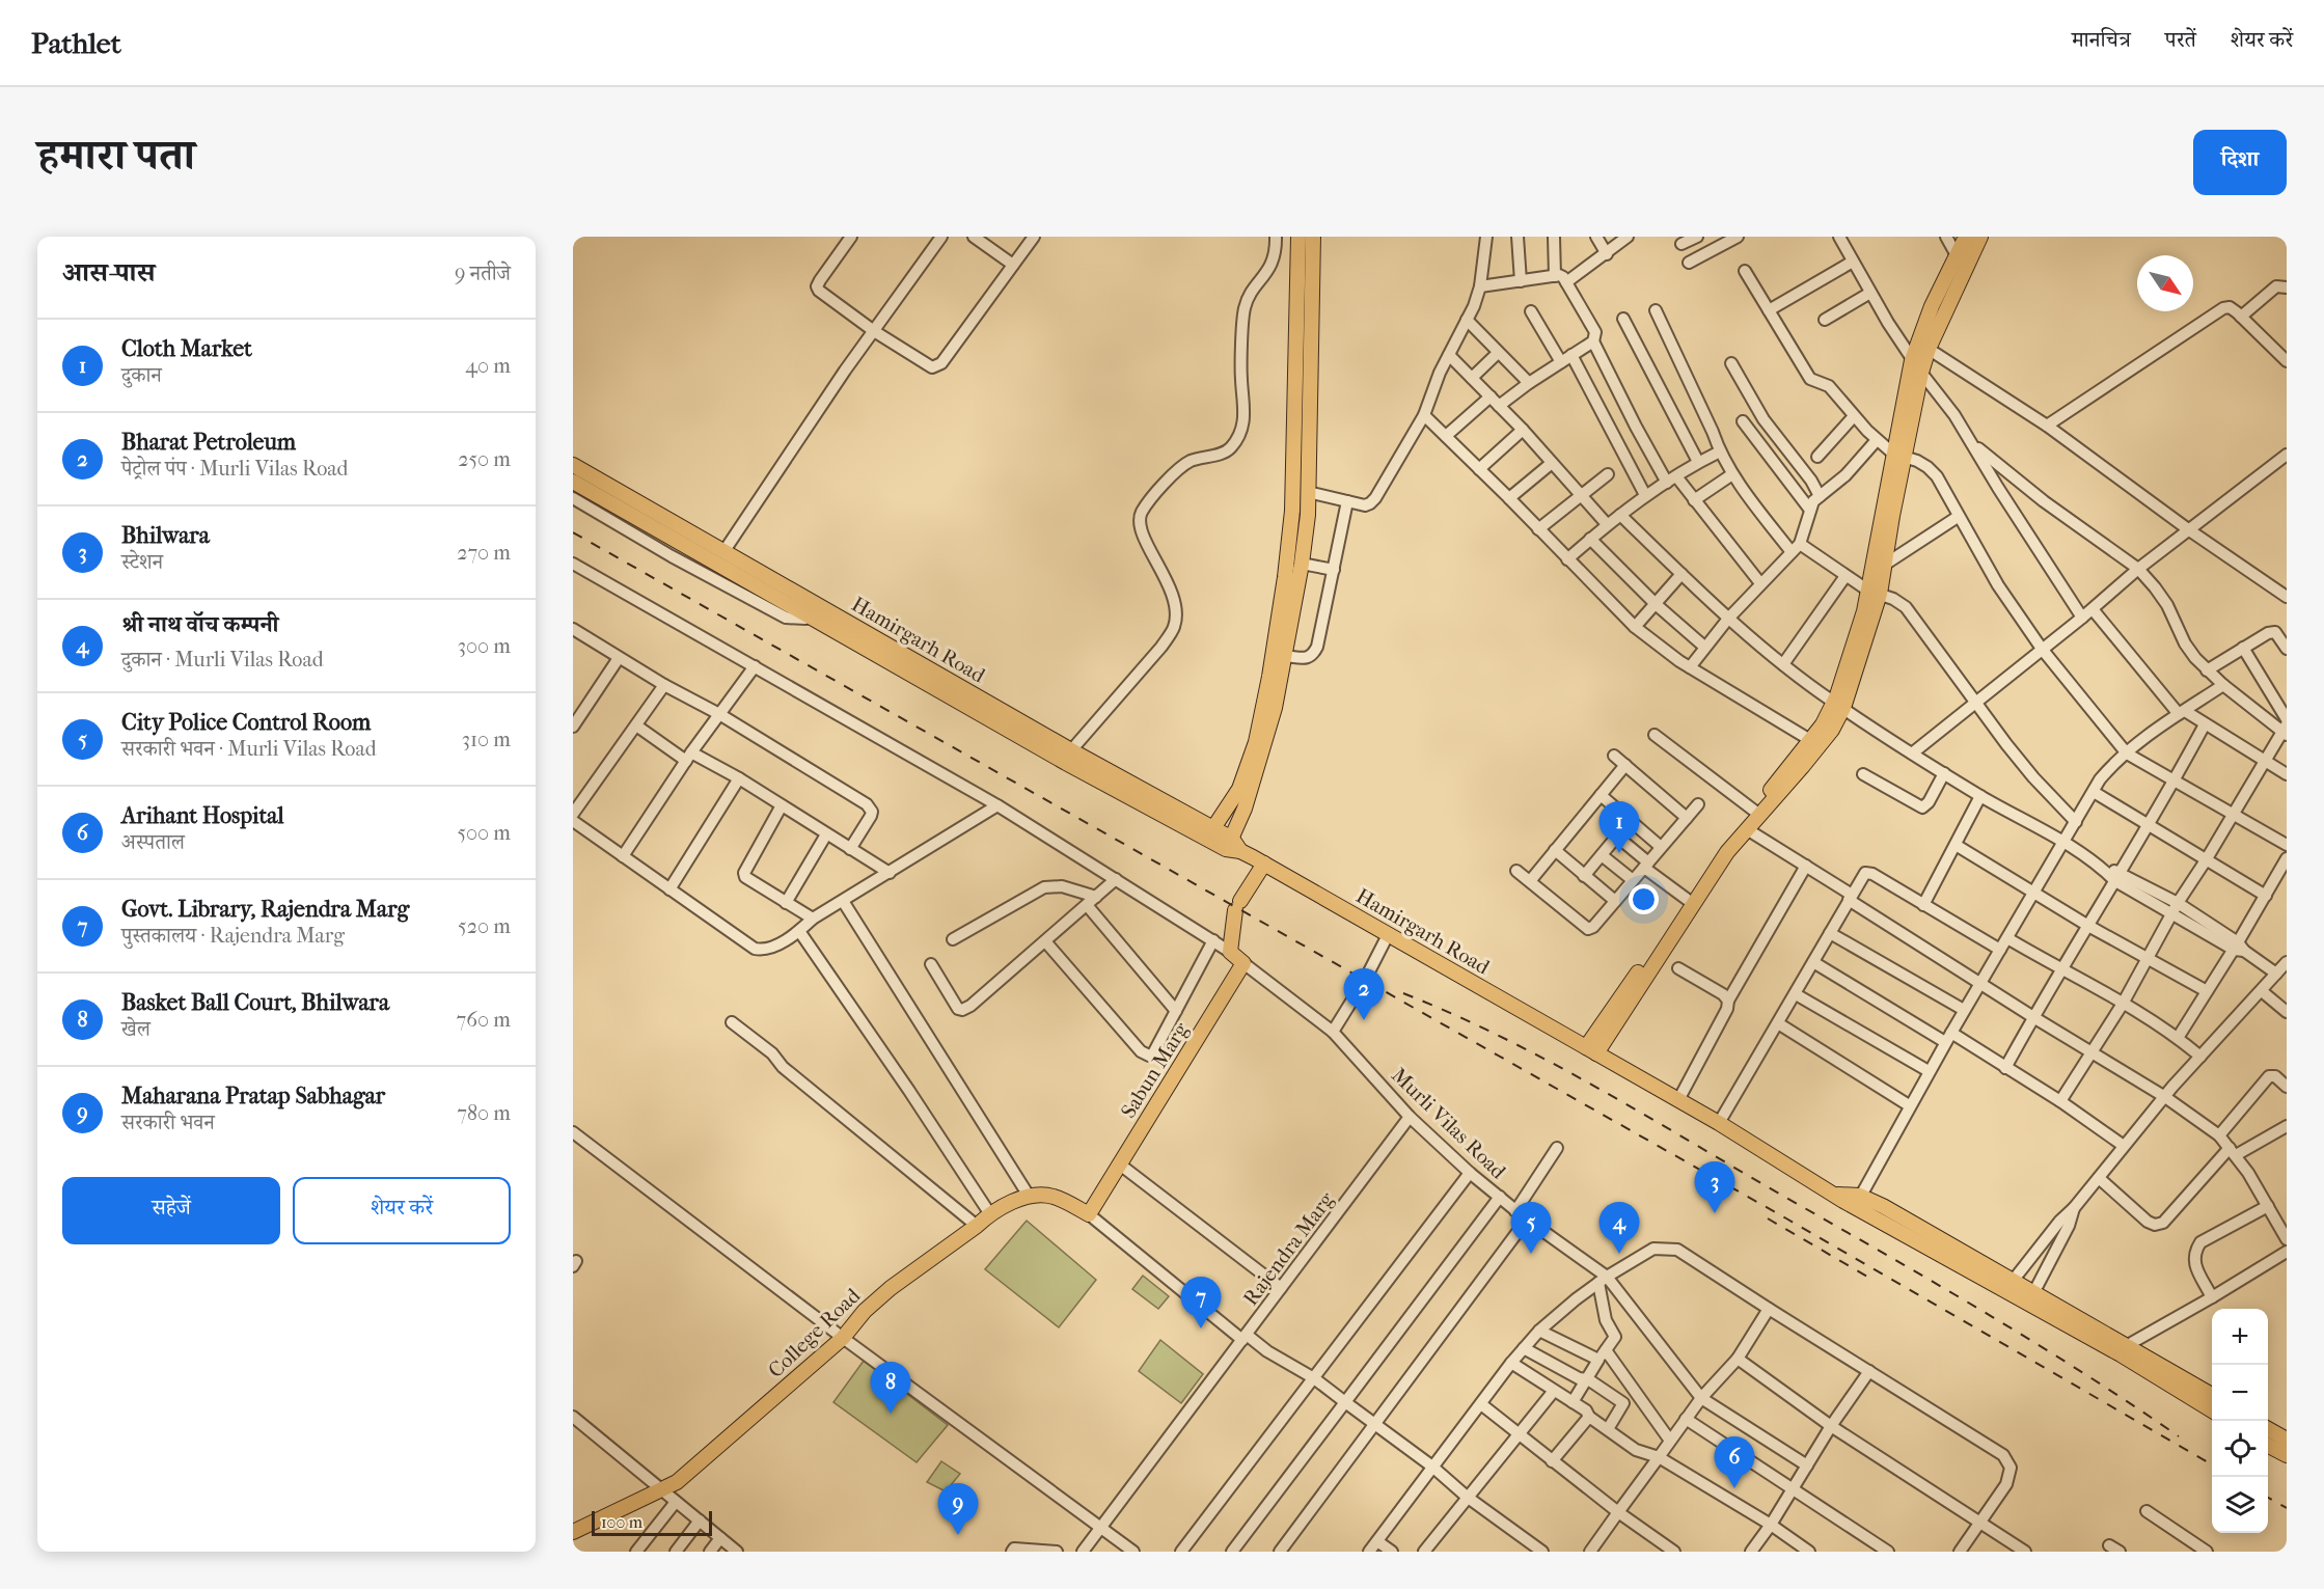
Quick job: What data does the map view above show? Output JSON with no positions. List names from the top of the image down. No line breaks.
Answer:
{"streets":{"main road":["Hamirgarh Road","Sabun Marg","College Road"],"street":["Murli Vilas Road","Rajendra Marg"]},"crossings":[["Sabun Marg","Murli Vilas Road"],["Murli Vilas Road","Rajendra Marg"]],"scale_bar":"100 m","north":"bottom right","page":{"header":"Pathlet","nav":["मानचित्र","परतें","शेयर करें"],"title":"हमारा पता","buttons":["दिशा",["सहेजें","शेयर करें"]],"heading":["आस-पास","9 नतीजे"],"list":[{"mark":"1","name":"Cloth Market","note":"दुकान","value":"40 m"},{"mark":"2","name":"Bharat Petroleum","note":"पेट्रोल पंप · Murli Vilas Road","value":"250 m"},{"mark":"3","name":"Bhilwara","note":"स्टेशन","value":"270 m"},{"mark":"4","name":"श्री नाथ वॉच कम्पनी","note":"दुकान · Murli Vilas Road","value":"300 m"},{"mark":"5","name":"City Police Control Room","note":"सरकारी भवन · Murli Vilas Road","value":"310 m"},{"mark":"6","name":"Arihant Hospital","note":"अस्पताल","value":"500 m"},{"mark":"7","name":"Govt. Library, Rajendra Marg","note":"पुस्तकालय · Rajendra Marg","value":"520 m"},{"mark":"8","name":"Basket Ball Court, Bhilwara","note":"खेल","value":"760 m"},{"mark":"9","name":"Maharana Pratap Sabhagar","note":"सरकारी भवन","value":"780 m"}],"pins":["1","2","3","4","5","7","8","6","9"],"map_buttons":["+","−"],"scale":"100 m"}}
